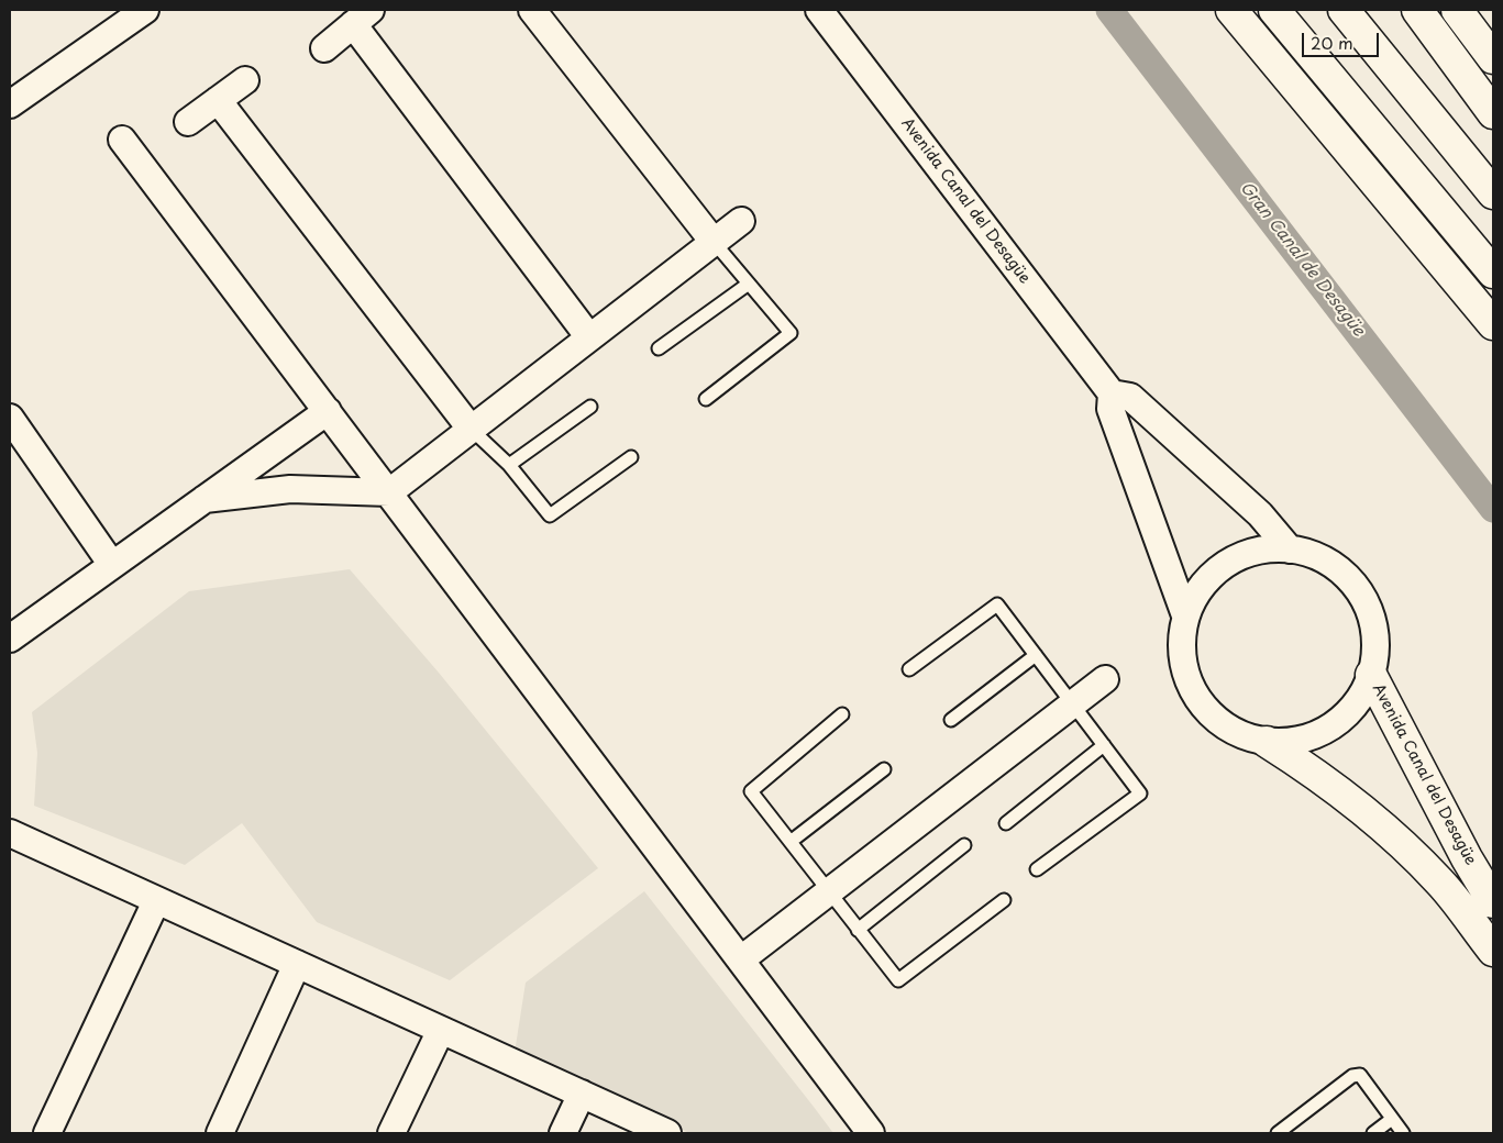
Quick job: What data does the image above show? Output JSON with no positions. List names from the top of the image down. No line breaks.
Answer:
{"streets":{"main road":["Avenida Canal del Desagüe"]},"water":["Gran Canal de Desagüe"],"scale_bar":"20 m"}
